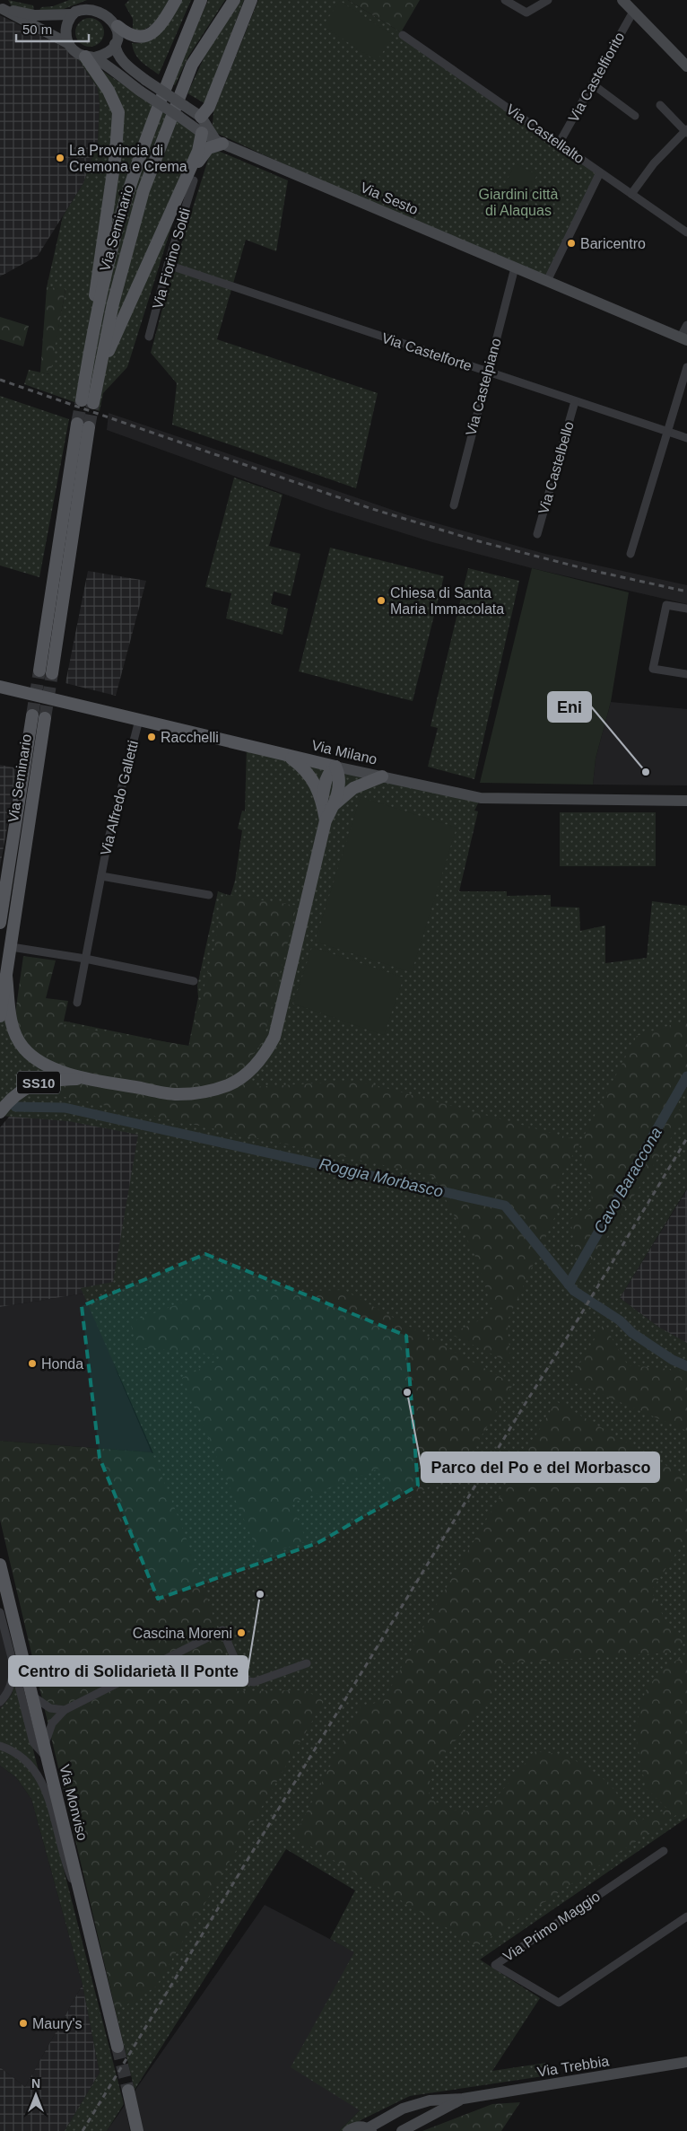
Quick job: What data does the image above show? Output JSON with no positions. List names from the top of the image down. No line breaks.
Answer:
{"streets":{"main road":["Via Seminario","Via Milano","SS10","Via Monviso"],"street":["Via Castelfiorito","Via Castellalto","Via Sesto","Via Fiorino Soldi","Via Castelforte","Via Castelpiano","Via Castelbello","Via Alfredo Galletti","Via Primo Maggio","Via Trebbia"]},"crossings":[["Via Castelfiorito","Via Castellalto"],["Via Sesto","Via Castelpiano"],["Via Fiorino Soldi","Via Castelforte"],["Via Castelforte","Via Castelpiano"],["Via Castelforte","Via Castelbello"],["Via Milano","Via Alfredo Galletti"]],"water":["Roggia Morbasco","Cavo Baraccona"],"parks":["Giardini città di Alaquas"],"places":["La Provincia di Cremona e Crema","Baricentro","Chiesa di Santa Maria Immacolata","Racchelli","Eni","Honda","Parco del Po e del Morbasco","Centro di Solidarietà Il Ponte","Cascina Moreni","Maury's"],"scale_bar":"50 m","north":"top"}
